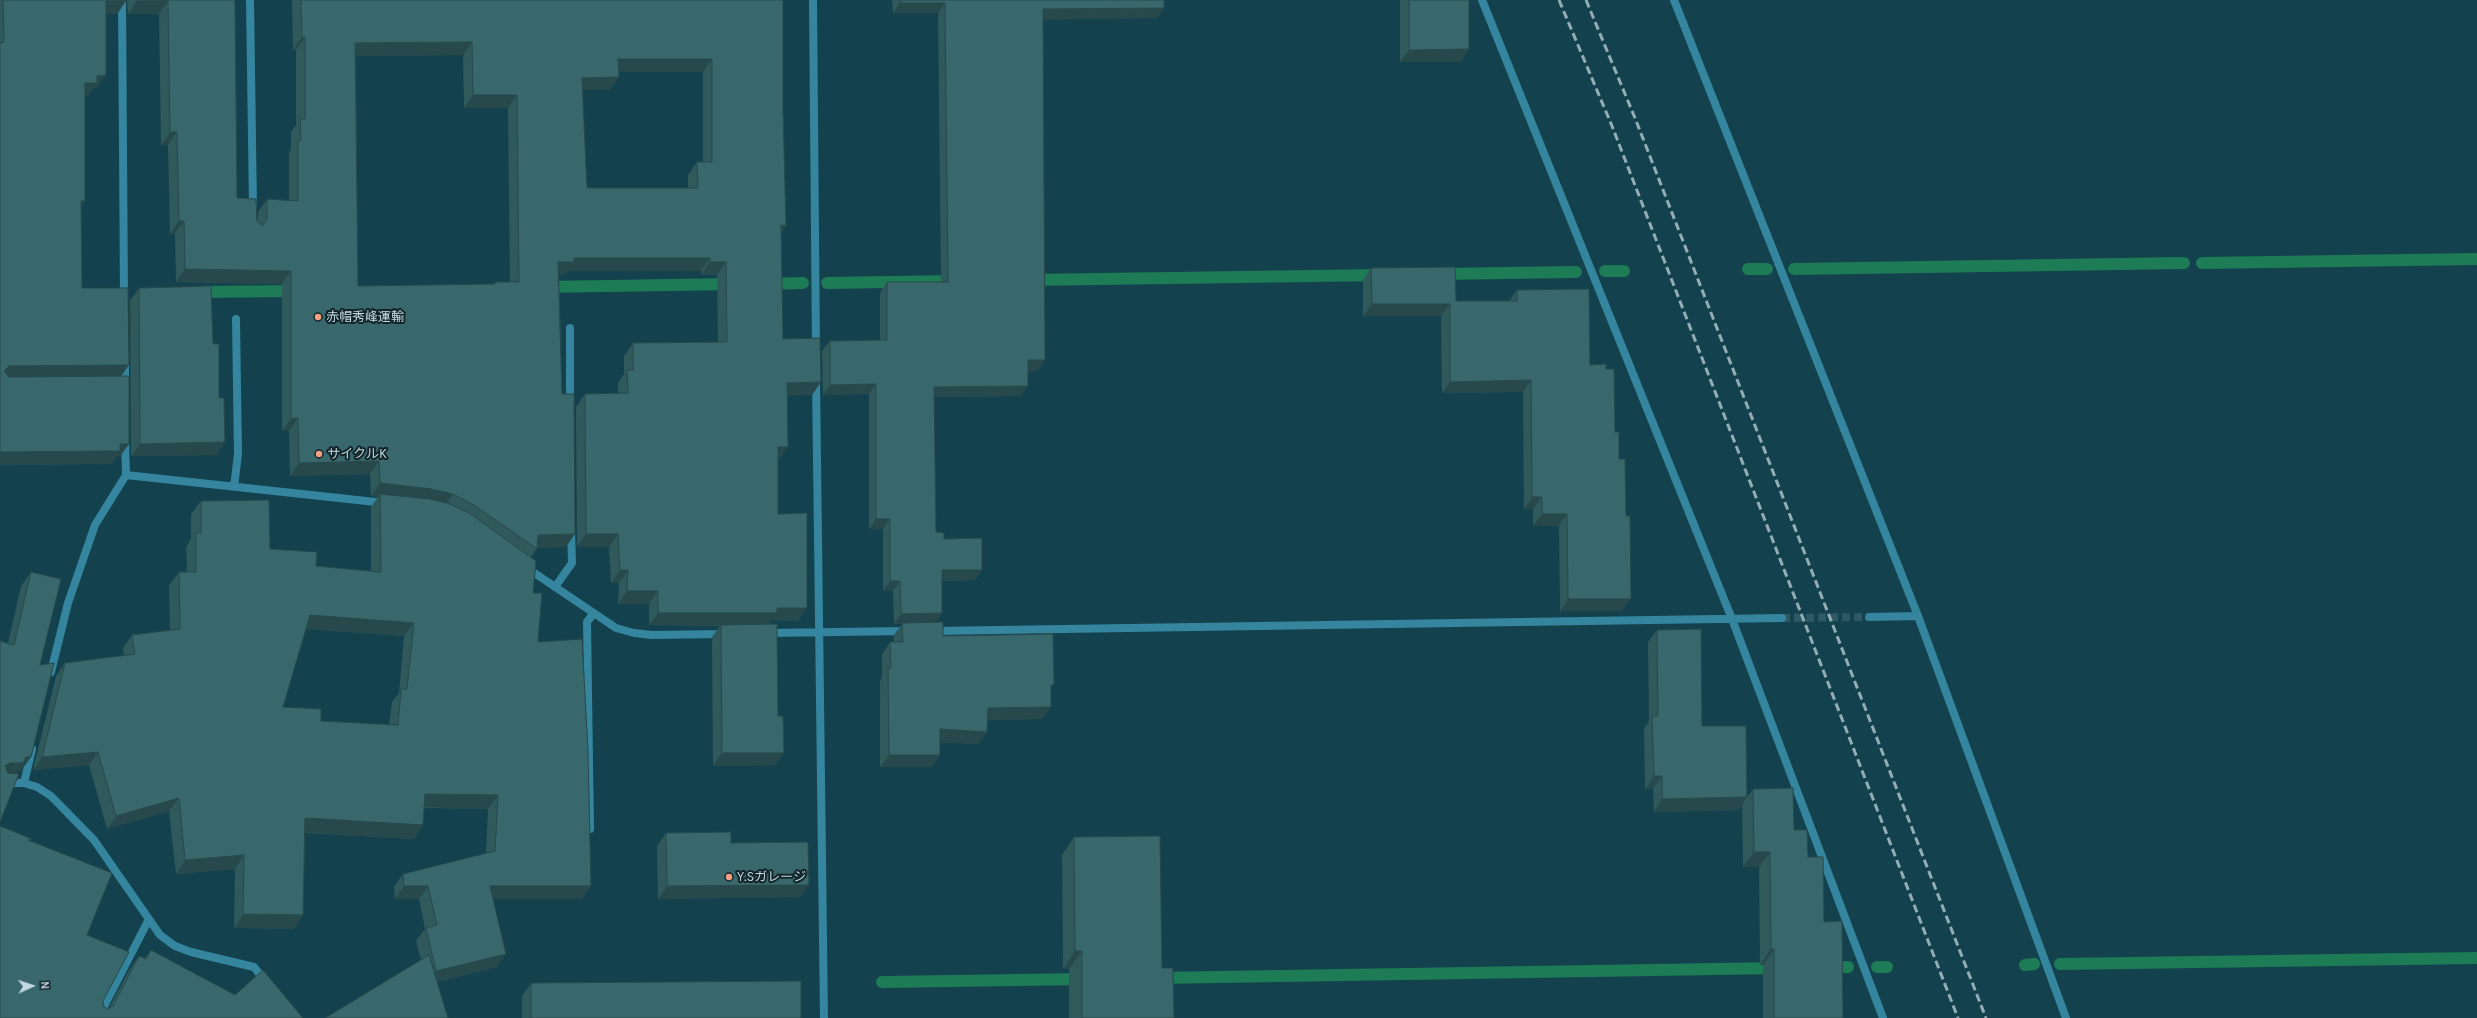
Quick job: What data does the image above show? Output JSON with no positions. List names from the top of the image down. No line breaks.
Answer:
{"places":["赤帽秀峰運輸","サイクルK","Y.Sガレージ"],"north":"right"}
